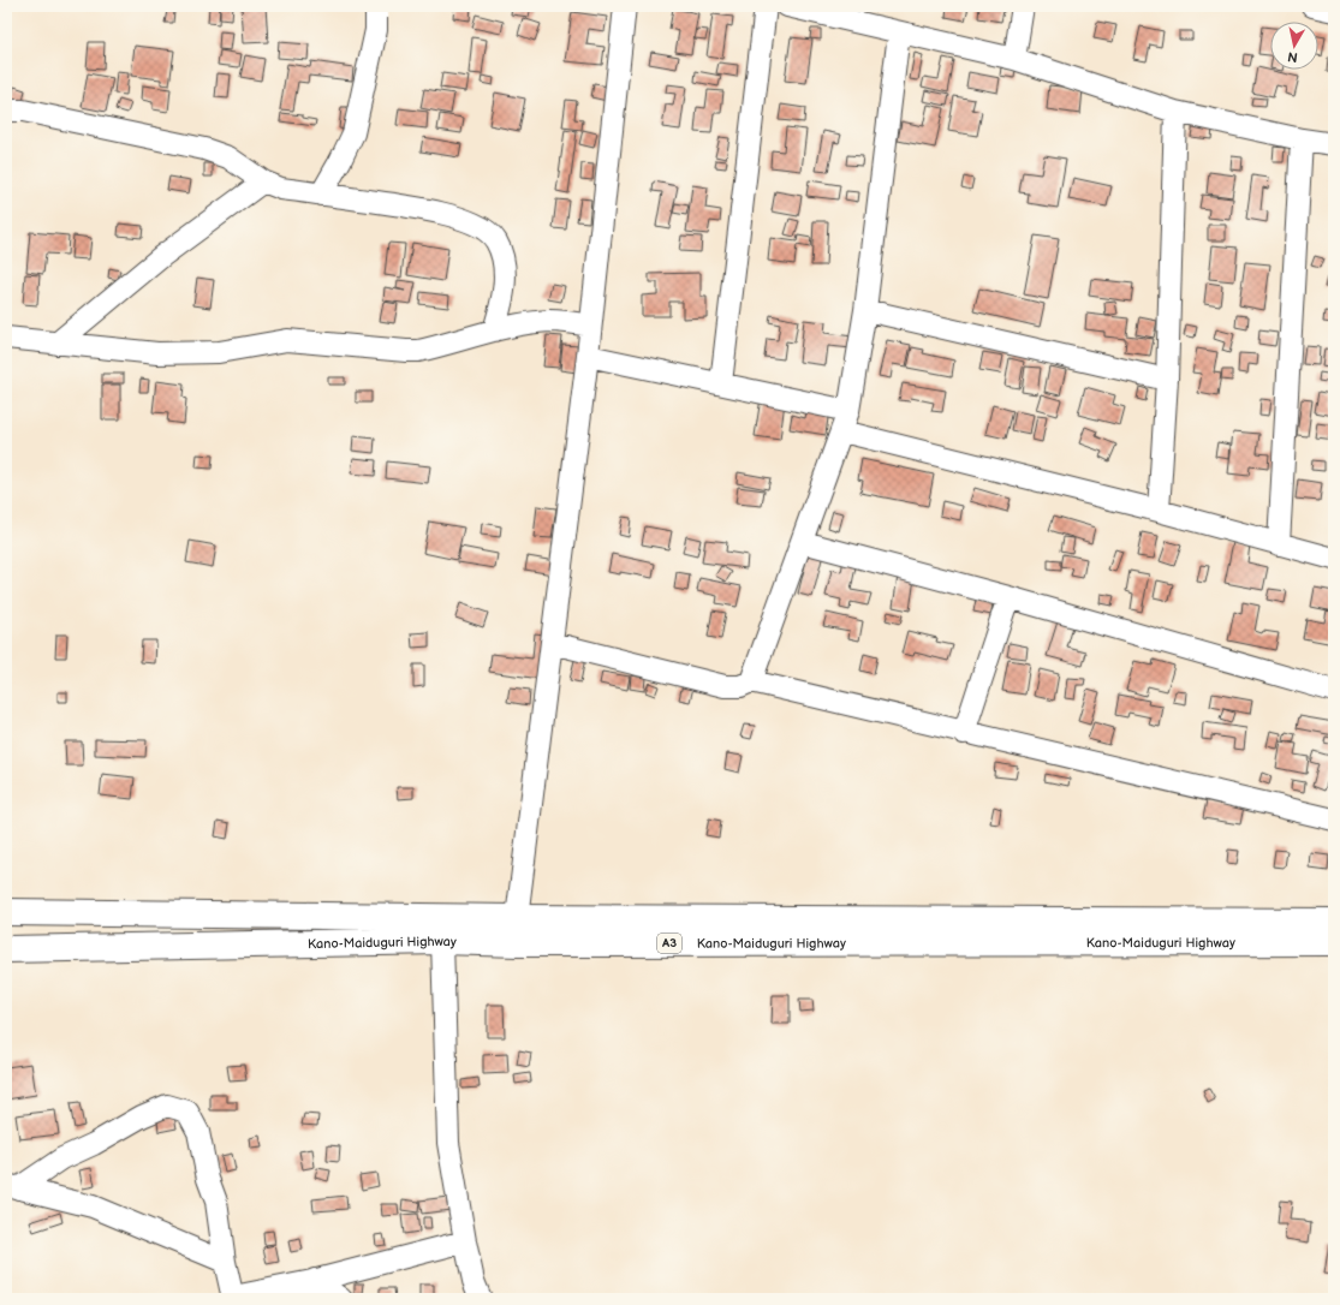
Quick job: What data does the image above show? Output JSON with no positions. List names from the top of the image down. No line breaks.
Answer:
{"streets":{"highway":["Kano-Maiduguri Highway","A3"]},"north":"bottom"}
